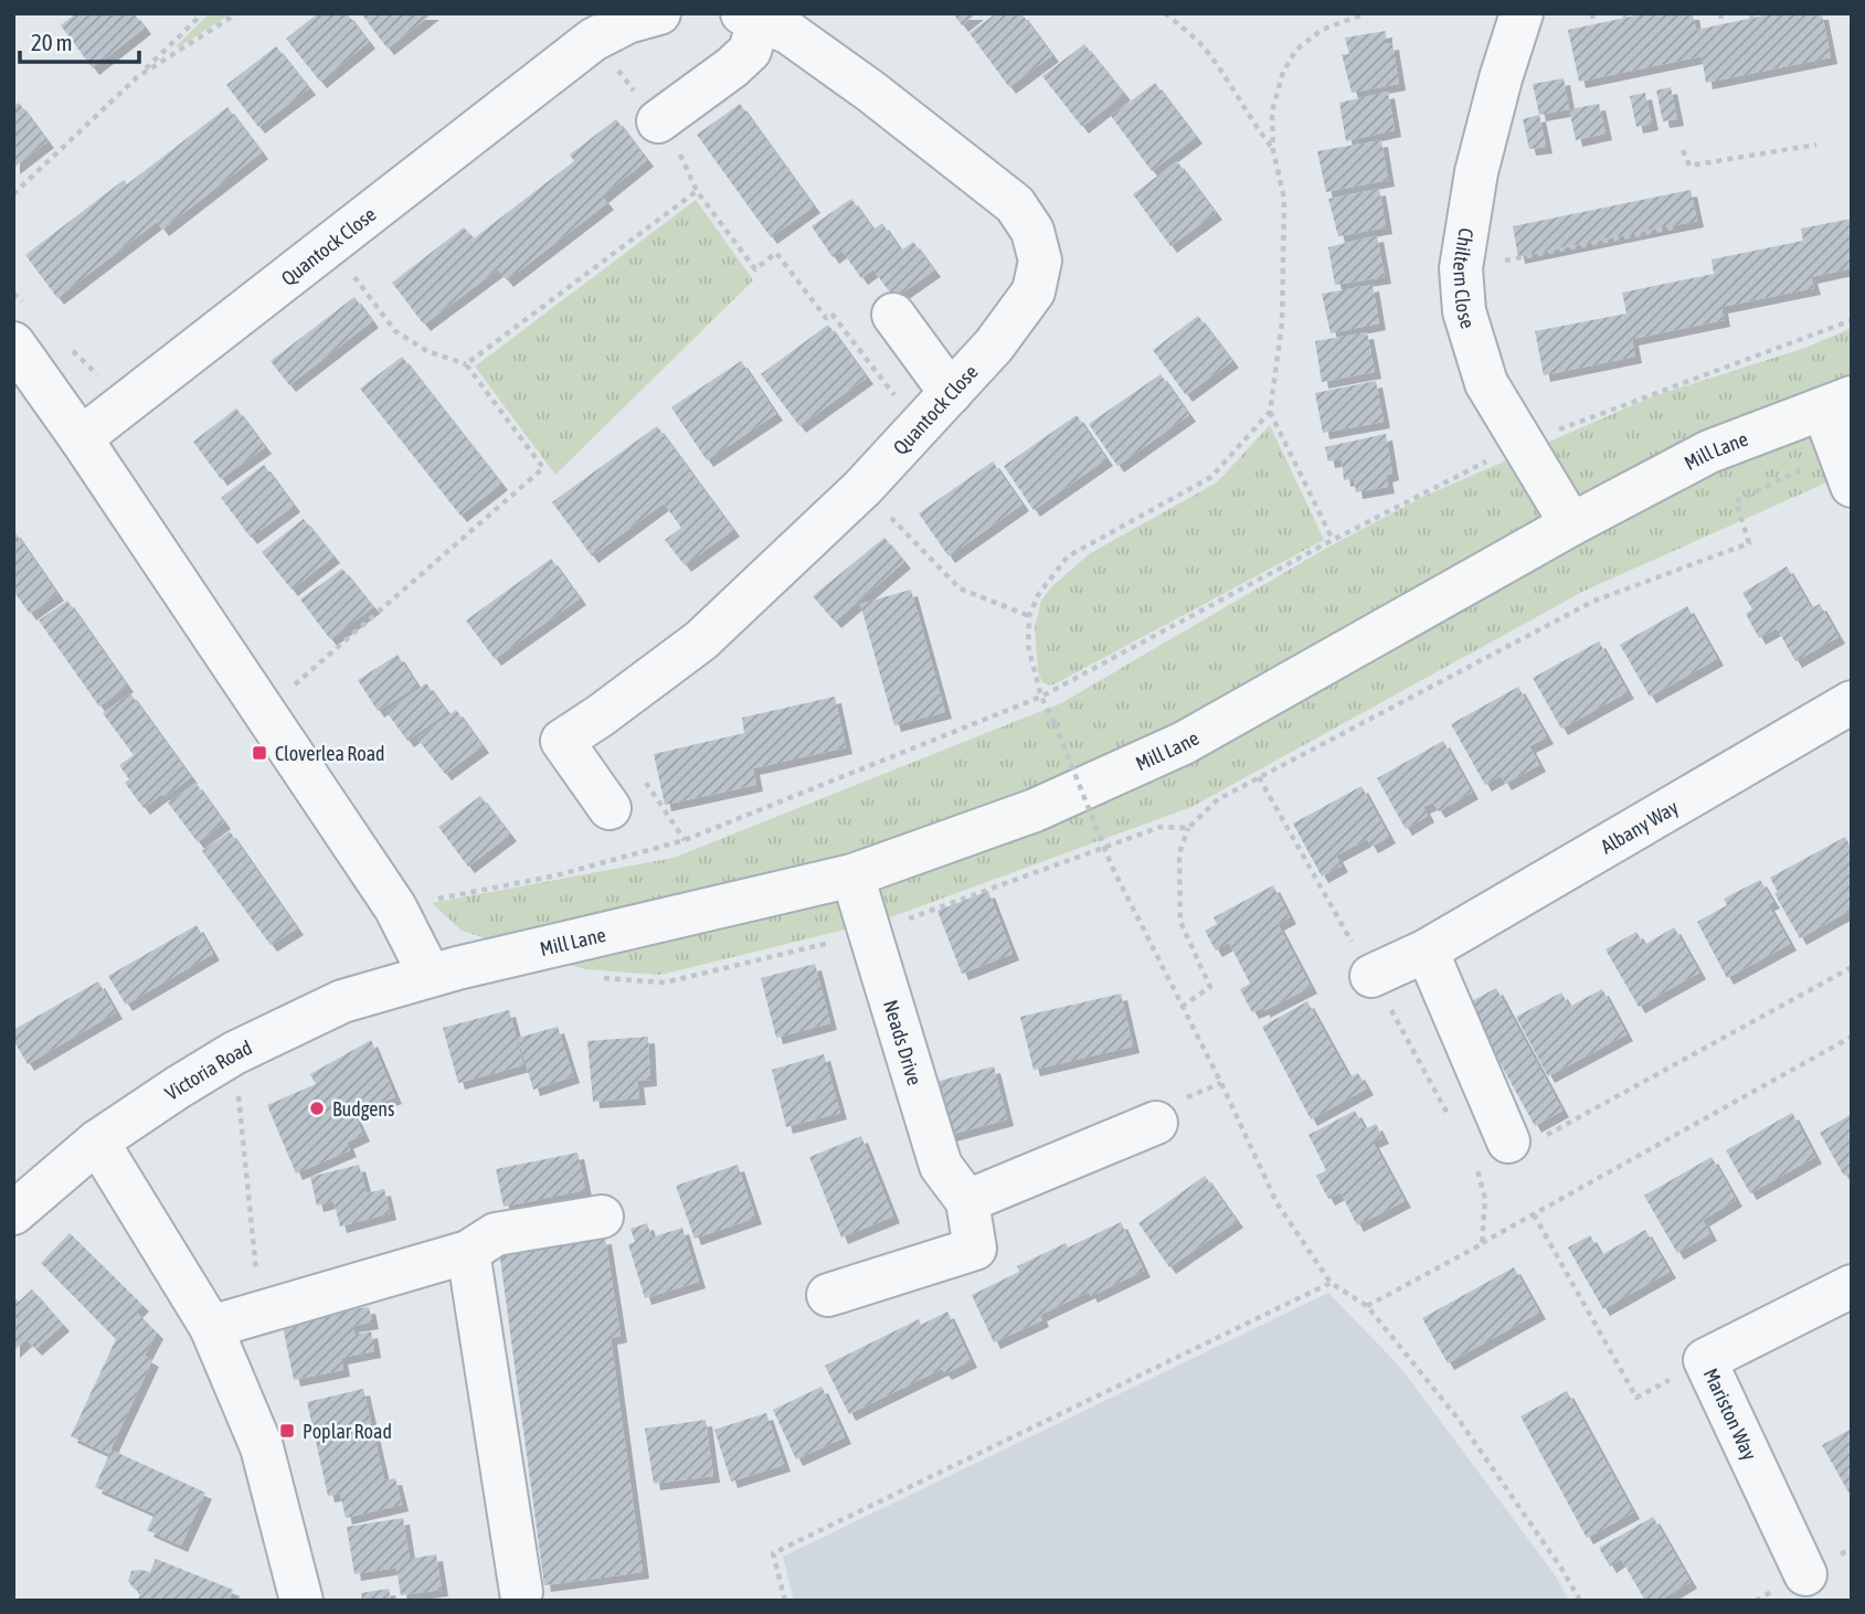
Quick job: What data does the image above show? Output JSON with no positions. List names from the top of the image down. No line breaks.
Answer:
{"streets":{"street":["Quantock Close","Chiltern Close","Mill Lane","Albany Way","Neads Drive","Victoria Road","Mariston Way"]},"crossings":[["Chiltern Close","Mill Lane"],["Mill Lane","Neads Drive"],["Mill Lane","Victoria Road"]],"places":{"transit":["Cloverlea Road","Poplar Road"],"other":["Budgens"]},"scale_bar":"20 m"}
